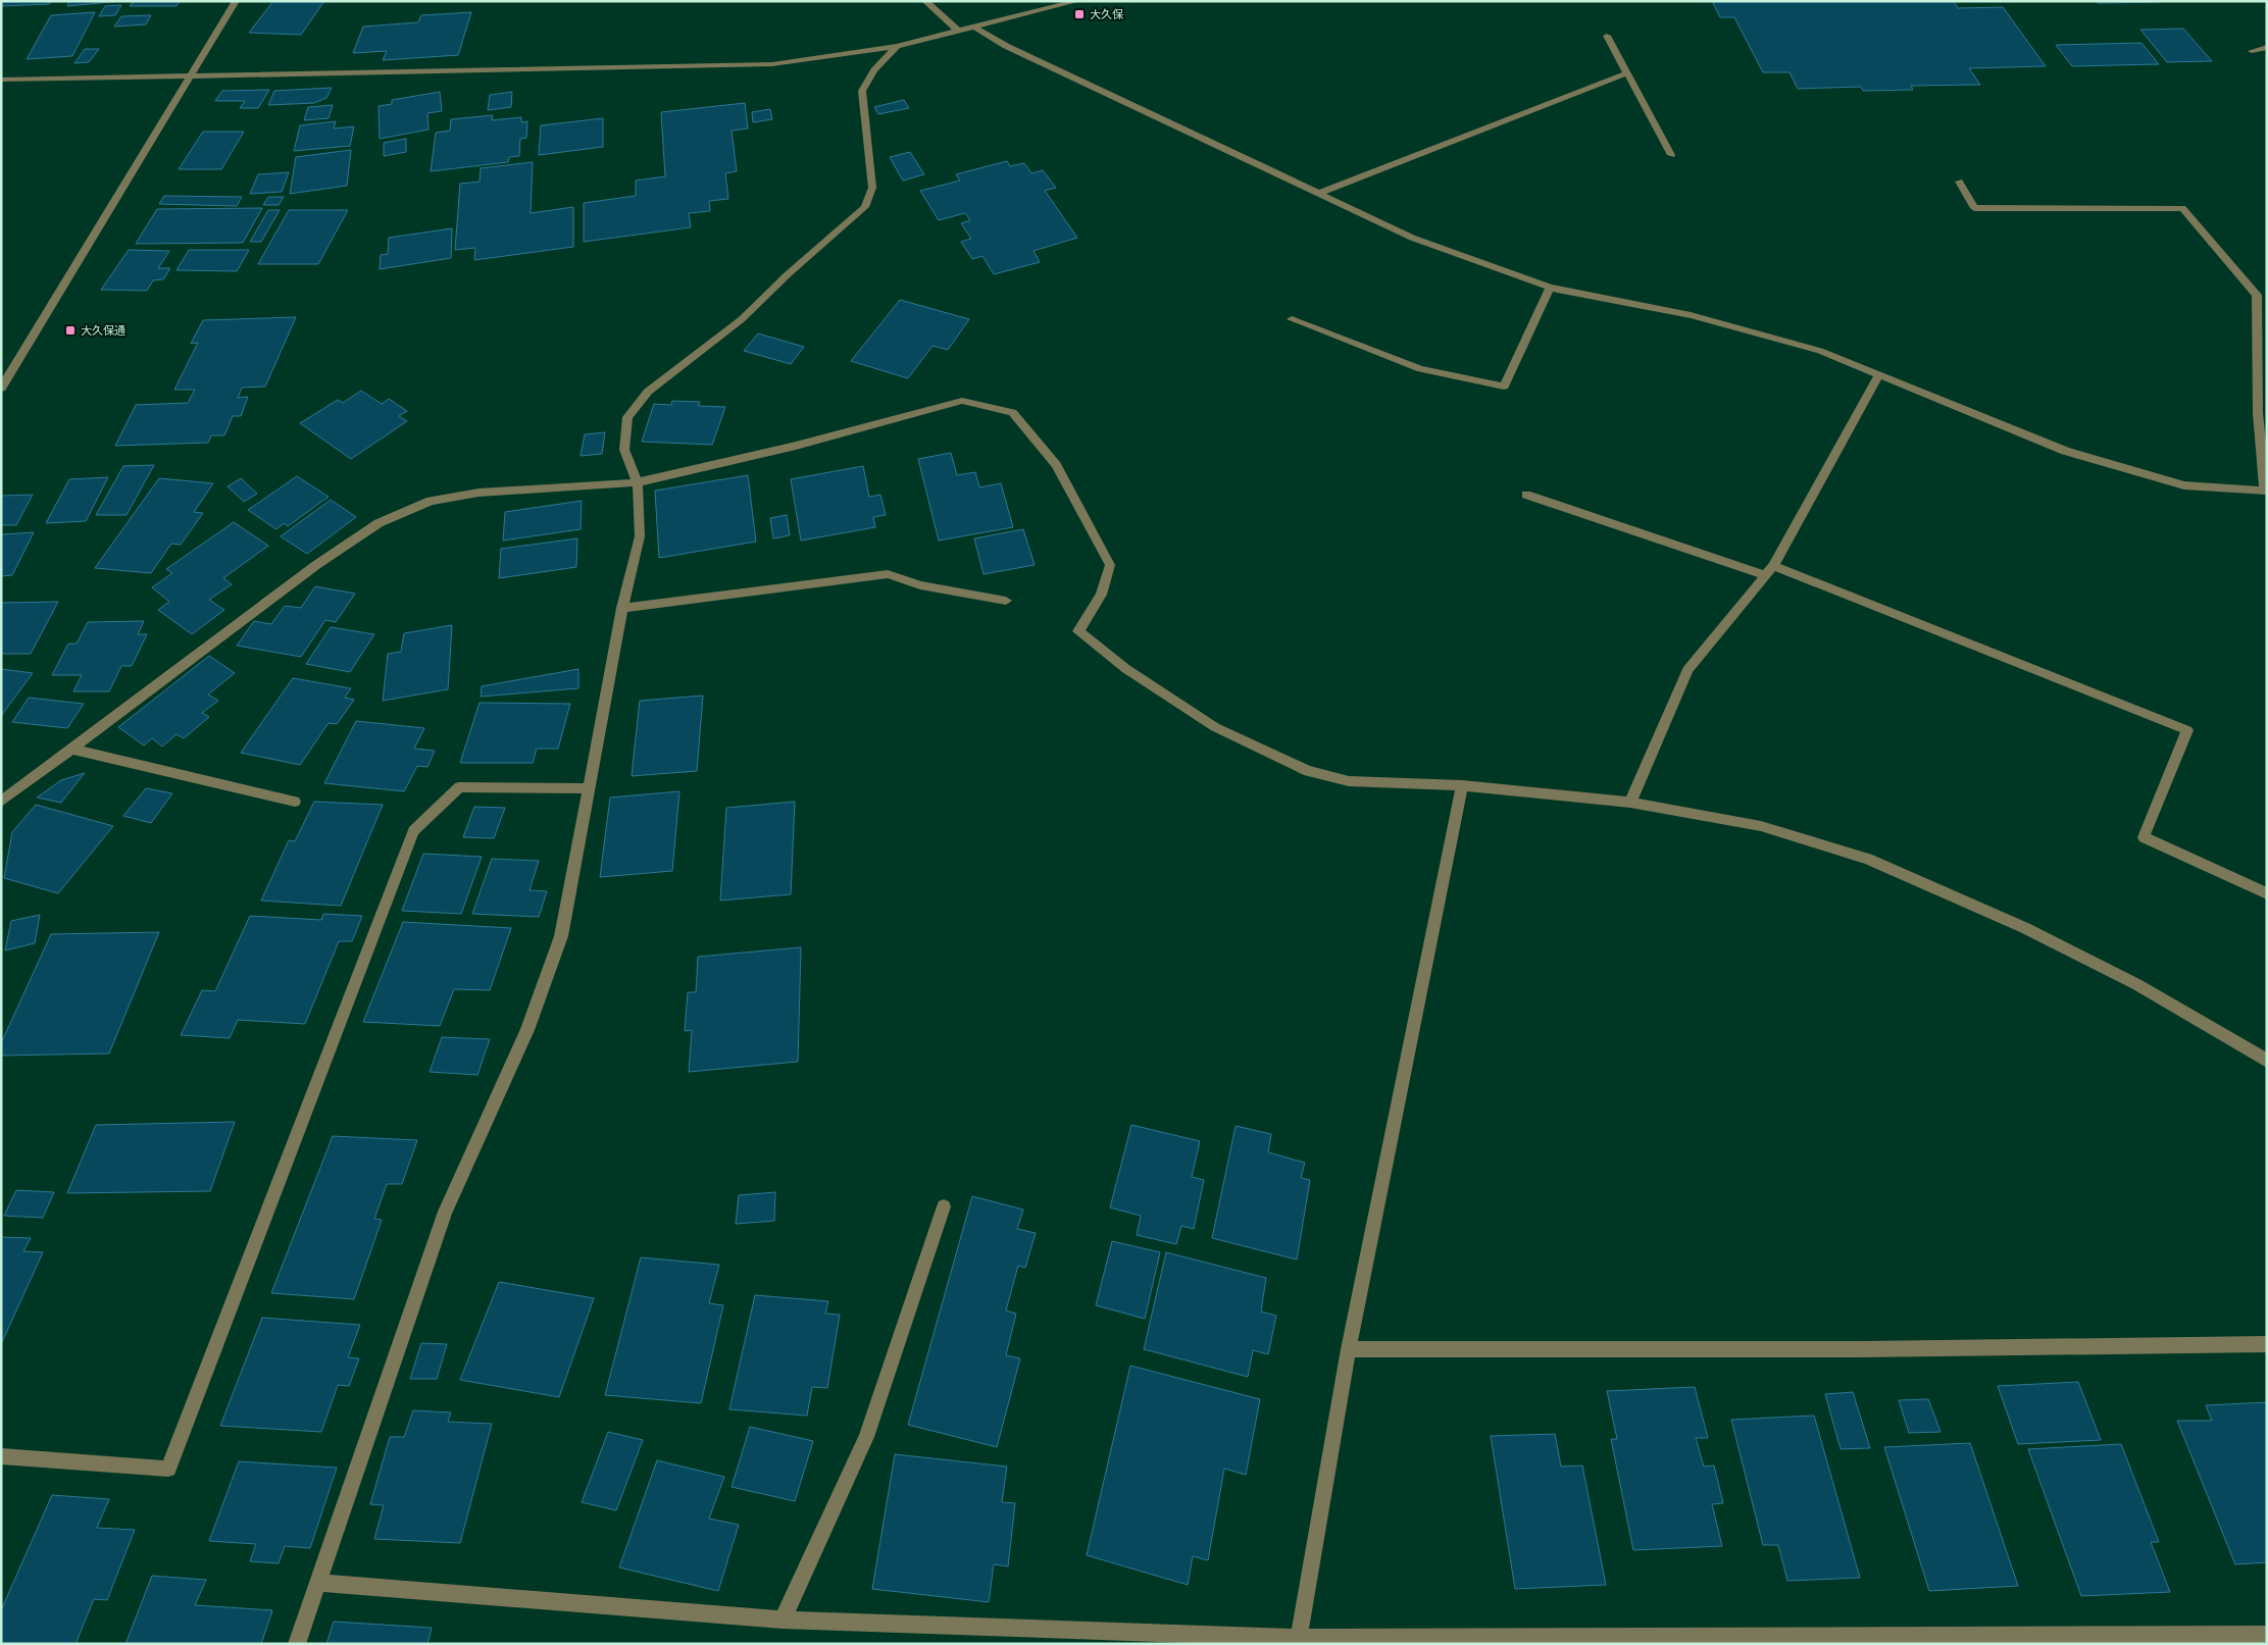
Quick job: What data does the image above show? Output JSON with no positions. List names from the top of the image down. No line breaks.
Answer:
{"places":{"transit":["大久保","大久保通"]}}
